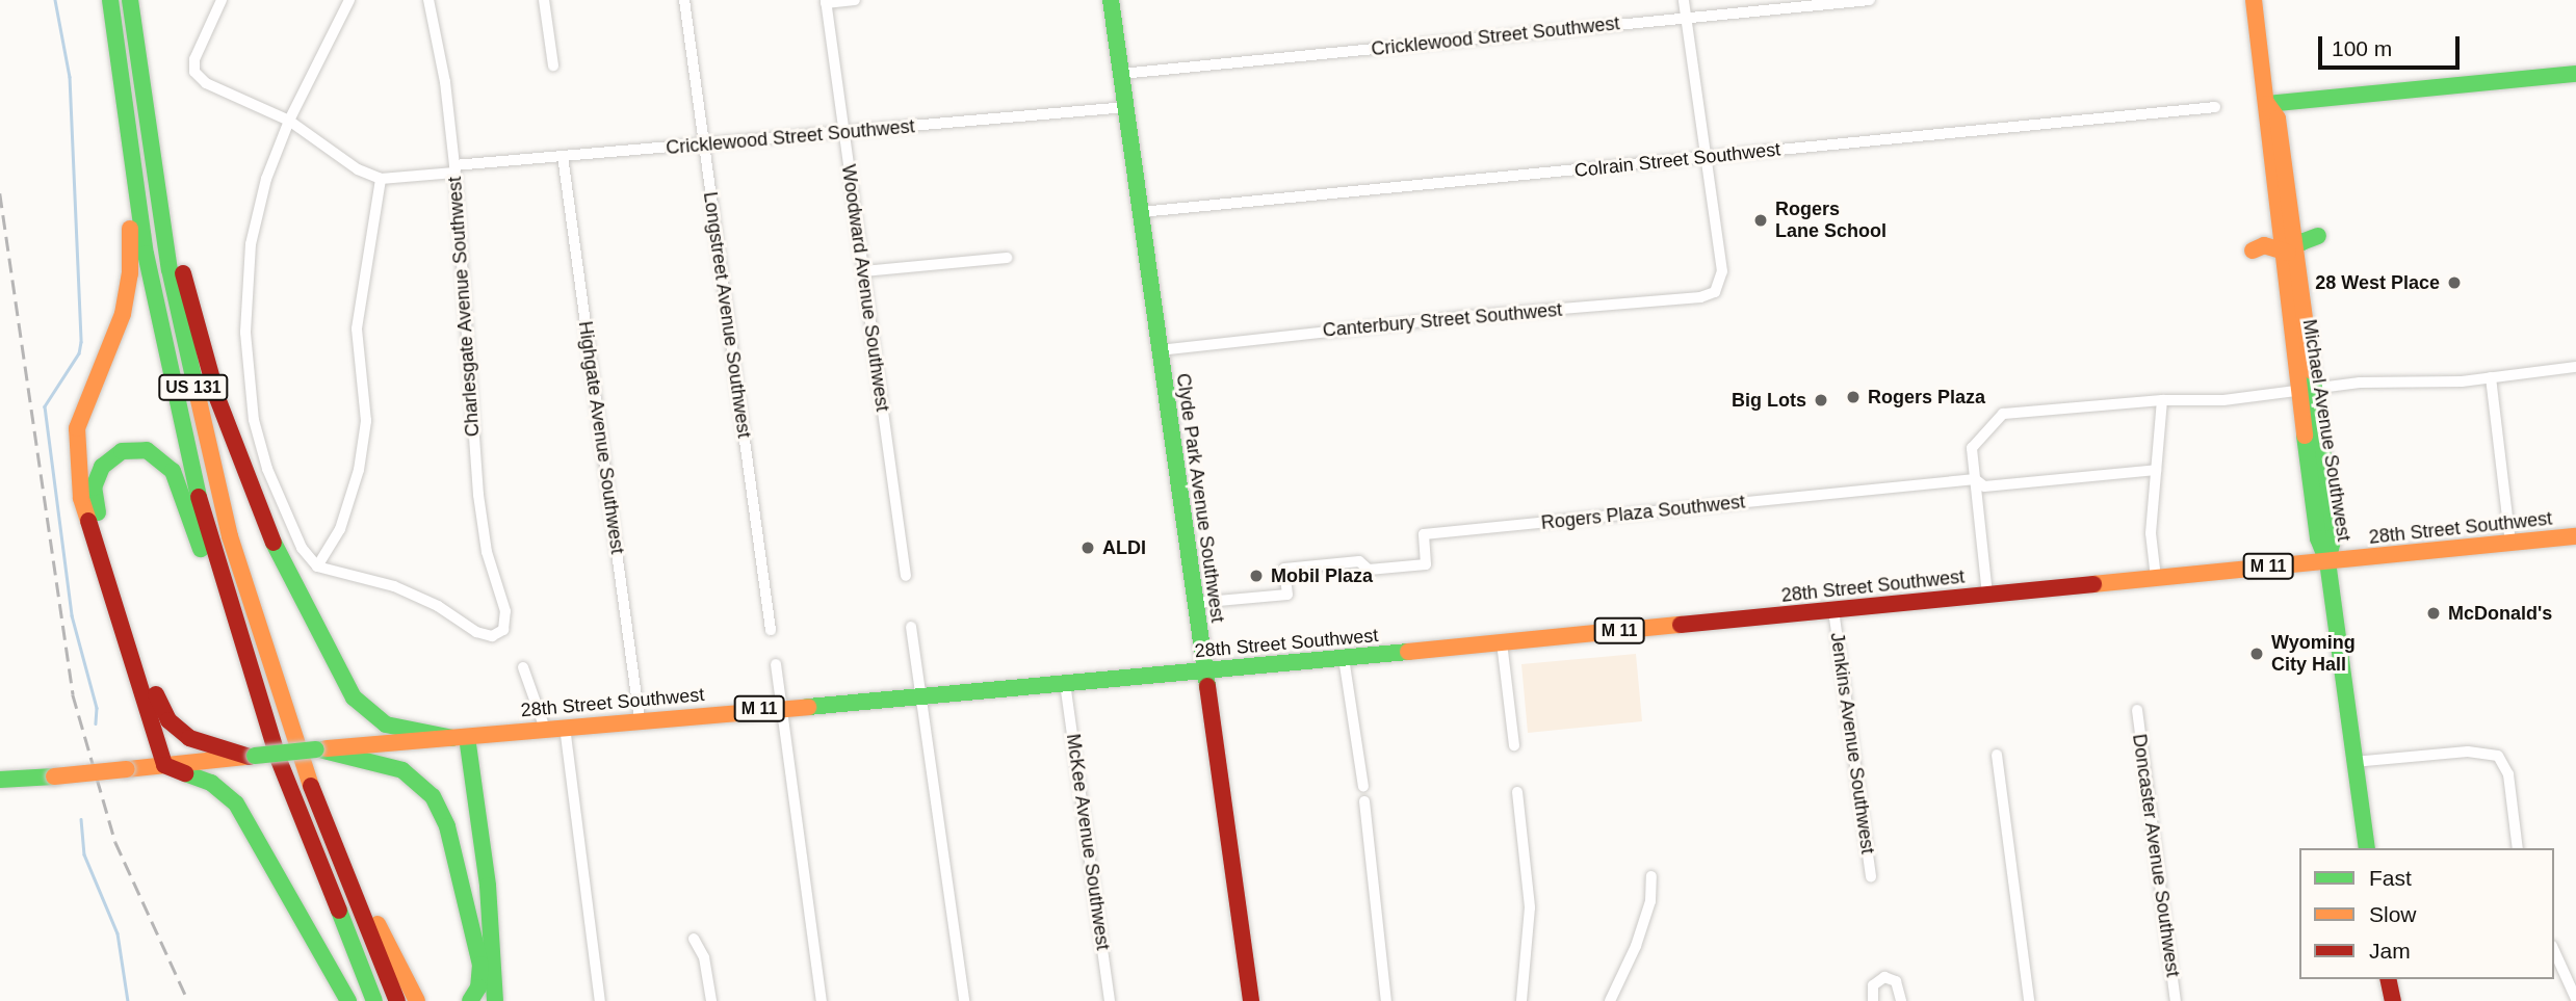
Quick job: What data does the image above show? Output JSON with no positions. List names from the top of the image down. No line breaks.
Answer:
{"streets":{"main road":["US 131","Michael Avenue Southwest","Clyde Park Avenue Southwest","28th Street Southwest","M 11"],"street":["Cricklewood Street Southwest","Colrain Street Southwest","Woodward Avenue Southwest","Charlesgate Avenue Southwest","Longstreet Avenue Southwest","Canterbury Street Southwest","Highgate Avenue Southwest","Rogers Plaza Southwest","Jenkins Avenue Southwest","McKee Avenue Southwest","Doncaster Avenue Southwest"]},"crossings":[["Cricklewood Street Southwest","Woodward Avenue Southwest"],["Cricklewood Street Southwest","Charlesgate Avenue Southwest"],["Cricklewood Street Southwest","Longstreet Avenue Southwest"],["Cricklewood Street Southwest","Highgate Avenue Southwest"],["Cricklewood Street Southwest","Clyde Park Avenue Southwest"],["Colrain Street Southwest","Canterbury Street Southwest"],["Colrain Street Southwest","Clyde Park Avenue Southwest"],["Canterbury Street Southwest","Clyde Park Avenue Southwest"],["Michael Avenue Southwest","28th Street Southwest"],["Highgate Avenue Southwest","28th Street Southwest"],["Clyde Park Avenue Southwest","Rogers Plaza Southwest"],["Clyde Park Avenue Southwest","28th Street Southwest"],["28th Street Southwest","Jenkins Avenue Southwest"],["28th Street Southwest","McKee Avenue Southwest"]],"places":["Rogers Lane School","28 West Place","Rogers Plaza","Big Lots","ALDI","Mobil Plaza","McDonald's","Wyoming City Hall"],"legend":["Fast","Slow","Jam"],"scale_bar":"100 m"}
